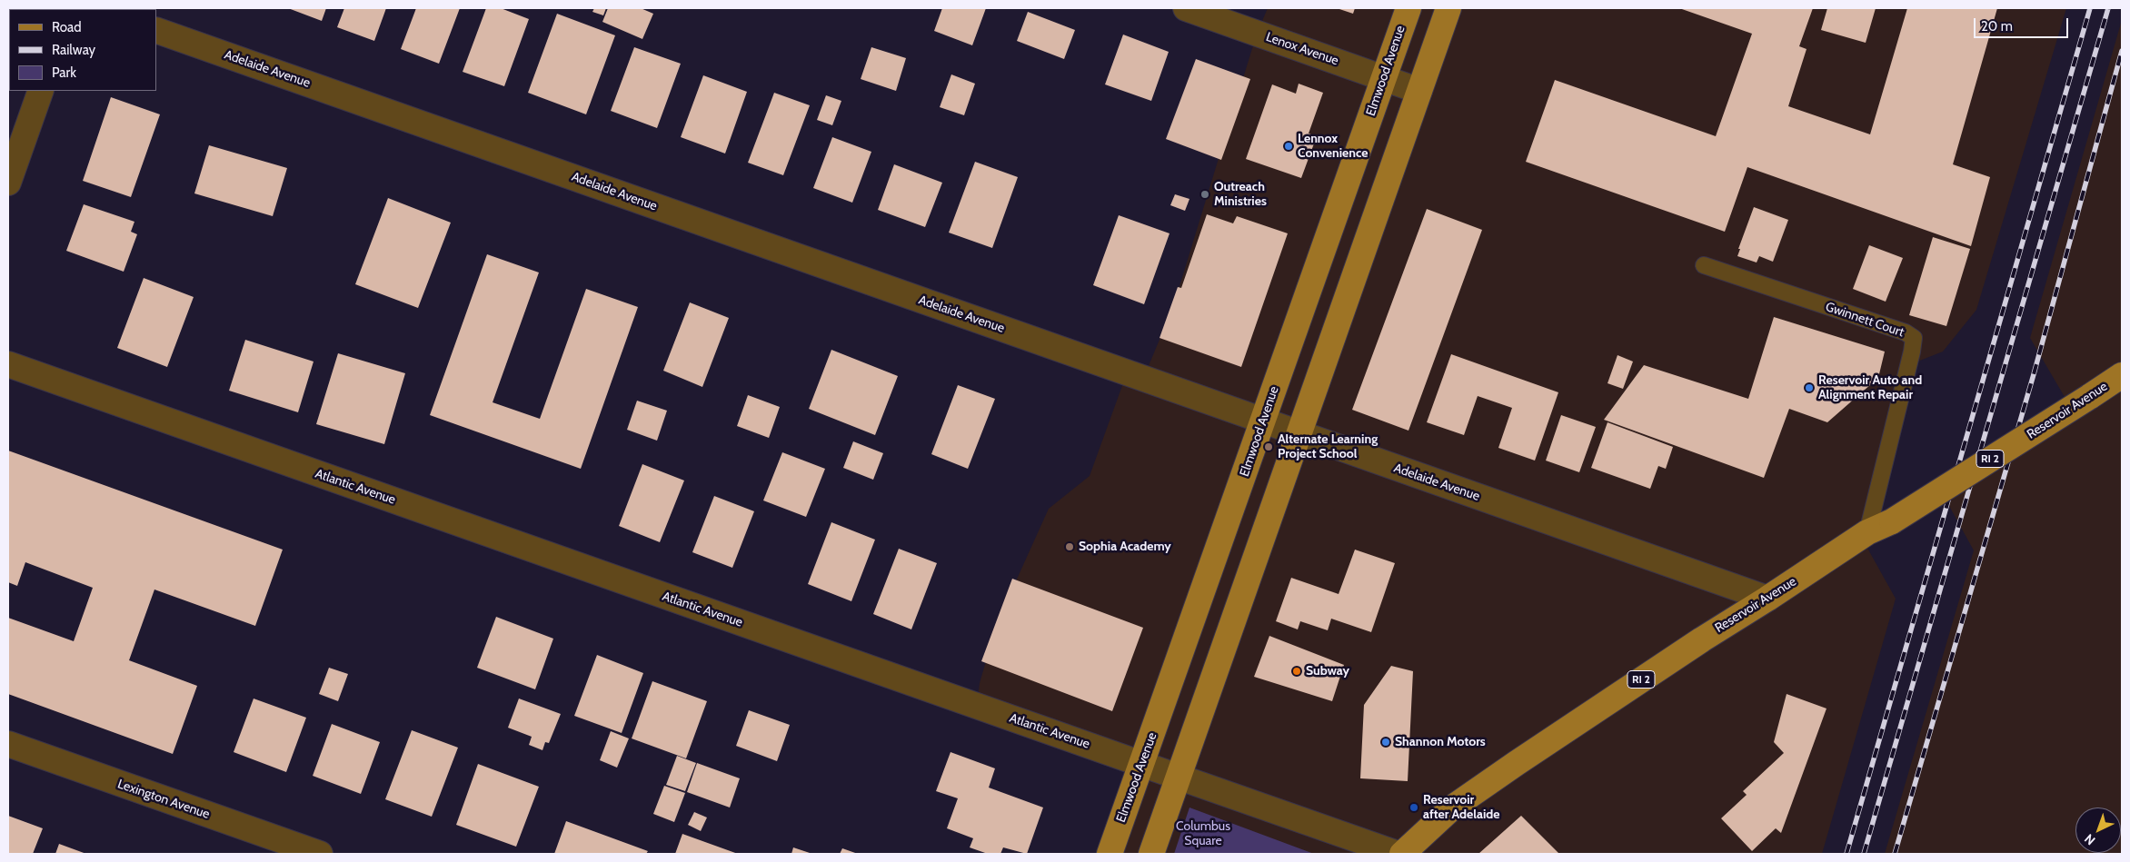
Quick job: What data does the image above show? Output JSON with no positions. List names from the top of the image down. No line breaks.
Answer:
{"streets":{"main road":["Elmwood Avenue","Reservoir Avenue","RI 2"],"street":["Lenox Avenue","Adelaide Avenue","Atlantic Avenue","Lexington Avenue"],"lane":["Gwinnett Court"]},"crossings":[["Lenox Avenue","Elmwood Avenue"],["Adelaide Avenue","Elmwood Avenue"],["Adelaide Avenue","Reservoir Avenue"],["Elmwood Avenue","Atlantic Avenue"],["Gwinnett Court","Reservoir Avenue"]],"parks":["Columbus Square"],"places":["Lennox Convenience","Outreach Ministries","Reservoir Auto and Alignment Repair","Alternate Learning Project School","Sophia Academy","Subway","Shannon Motors","Reservoir after Adelaide"],"legend":["Road","Railway","Park"],"scale_bar":"20 m","north":"bottom left"}
